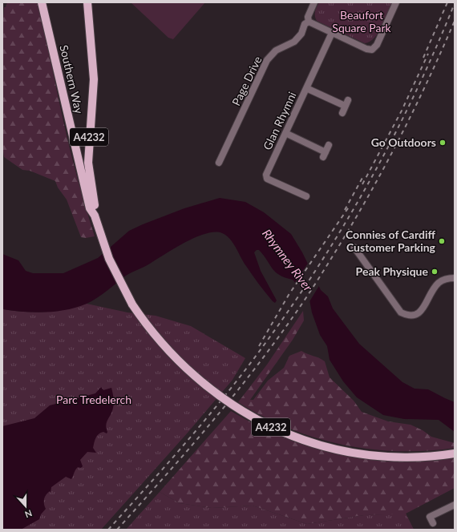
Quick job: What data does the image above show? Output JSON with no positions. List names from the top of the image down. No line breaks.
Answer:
{"streets":{"main road":["Southern Way","A4232"],"street":["Page Drive","Glan Rhymni"]},"water":["Rhymney River"],"parks":["Beaufort Square Park","Parc Tredelerch"],"places":["Go Outdoors","Connies of Cardiff Customer Parking","Peak Physique"],"north":"bottom"}
